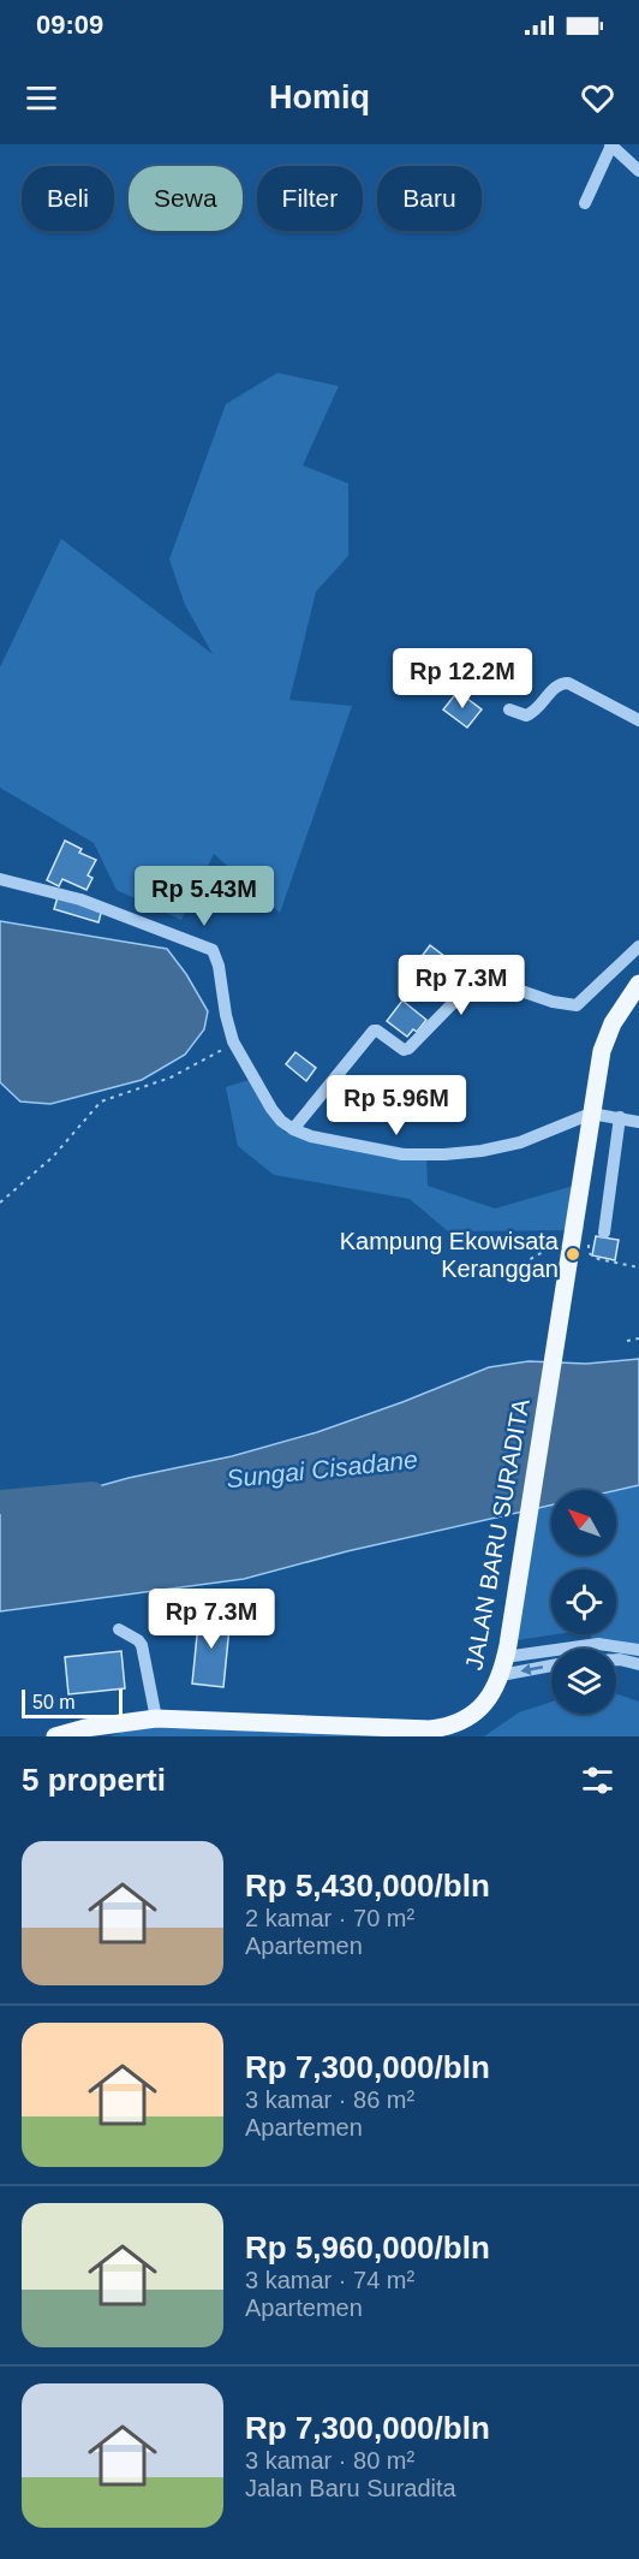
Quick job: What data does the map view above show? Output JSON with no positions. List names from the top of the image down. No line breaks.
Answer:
{"streets":{"main road":["JALAN BARU SURADITA"]},"water":["Sungai Cisadane"],"places":["Kampung Ekowisata Keranggan"],"scale_bar":"50 m","north":"top left","page":{"status":"09:09","header":"Homiq","chip":["Beli","Sewa","Filter","Baru"],"price":["Rp 12.2M","Rp 5.43M","Rp 7.3M","Rp 5.96M","Rp 7.3M"],"scale":"50 m","heading":"5 properti","list":[{"name":"Rp 5,430,000/bln","note":"2 kamar · 70 m² · Apartemen"},{"name":"Rp 7,300,000/bln","note":"3 kamar · 86 m² · Apartemen"},{"name":"Rp 5,960,000/bln","note":"3 kamar · 74 m² · Apartemen"},{"name":"Rp 7,300,000/bln","note":"3 kamar · 80 m² · Jalan Baru Suradita"}]}}
